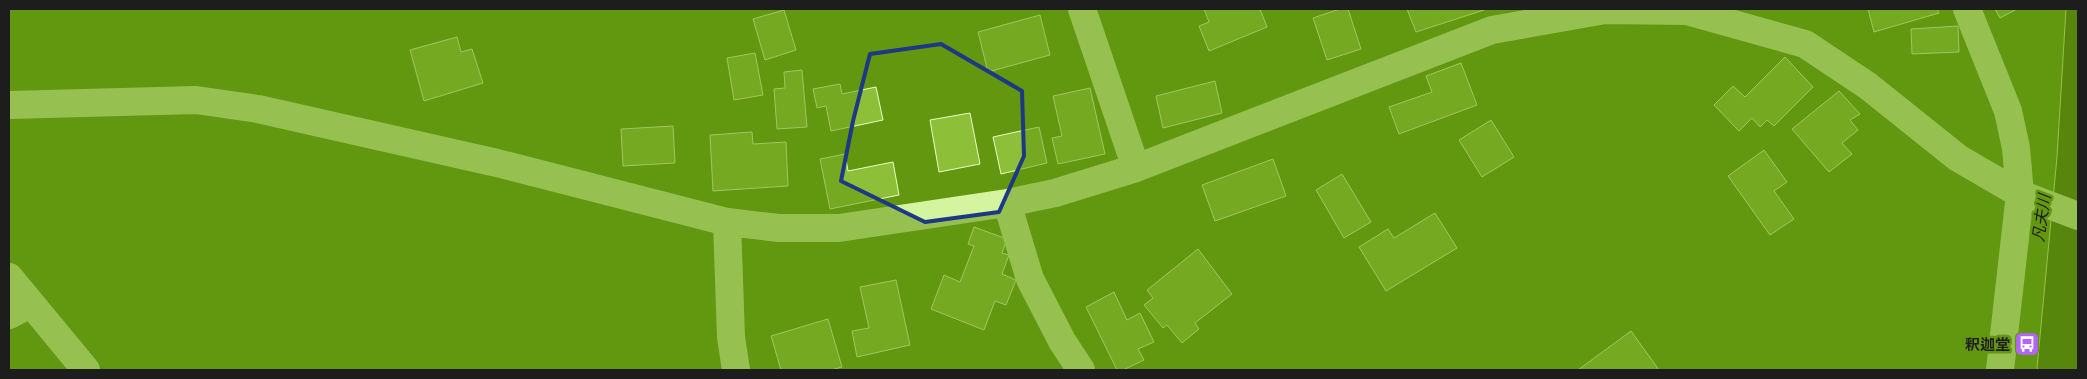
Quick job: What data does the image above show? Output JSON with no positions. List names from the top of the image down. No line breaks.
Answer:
{"water":["凡夫川"],"places":{"bus stop":["釈迦堂"]}}
